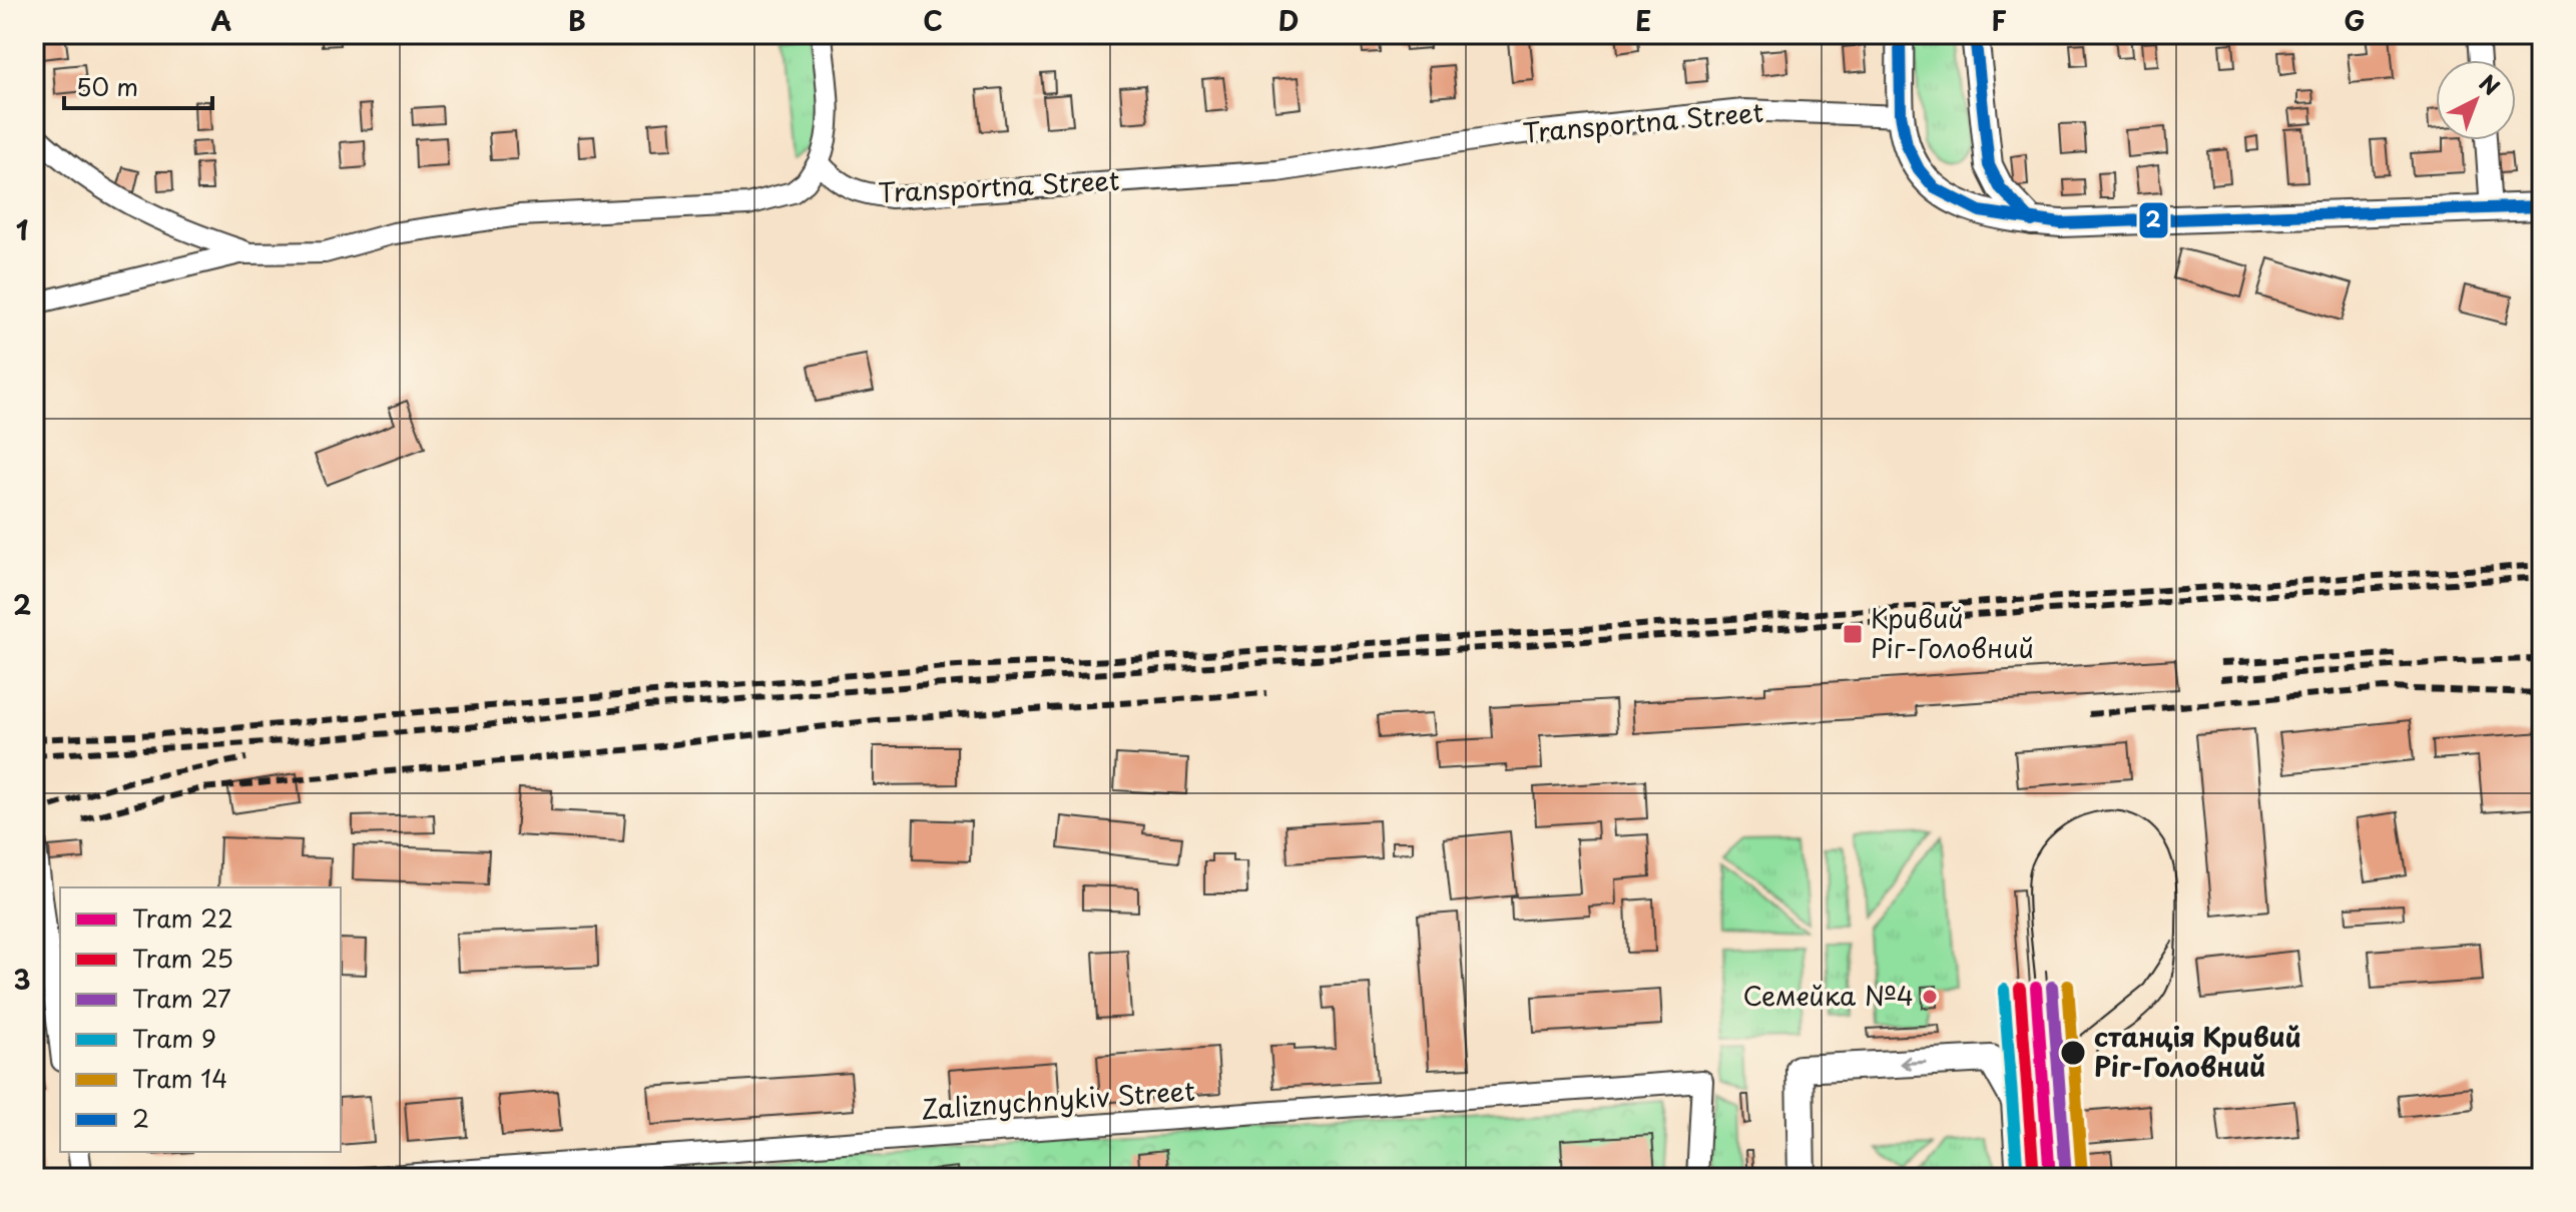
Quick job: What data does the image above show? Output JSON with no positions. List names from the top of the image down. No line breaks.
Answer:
{"streets":{"street":["Transportna Street","Zaliznychnykiv Street"]},"places":{"transit":["Кривий Ріг-Головний"],"other":["Семейка №4","станція Кривий Ріг-Головний"]},"lines":["transit line 2","tram line 14","tram line 27","tram line 22","tram line 25","tram line 9"],"legend":["Tram 22","Tram 25","Tram 27","Tram 9","Tram 14","2"],"scale_bar":"50 m","north":"top right","grid":{"columns":["A","B","C","D","E","F","G"],"rows":["1","2","3"]}}
